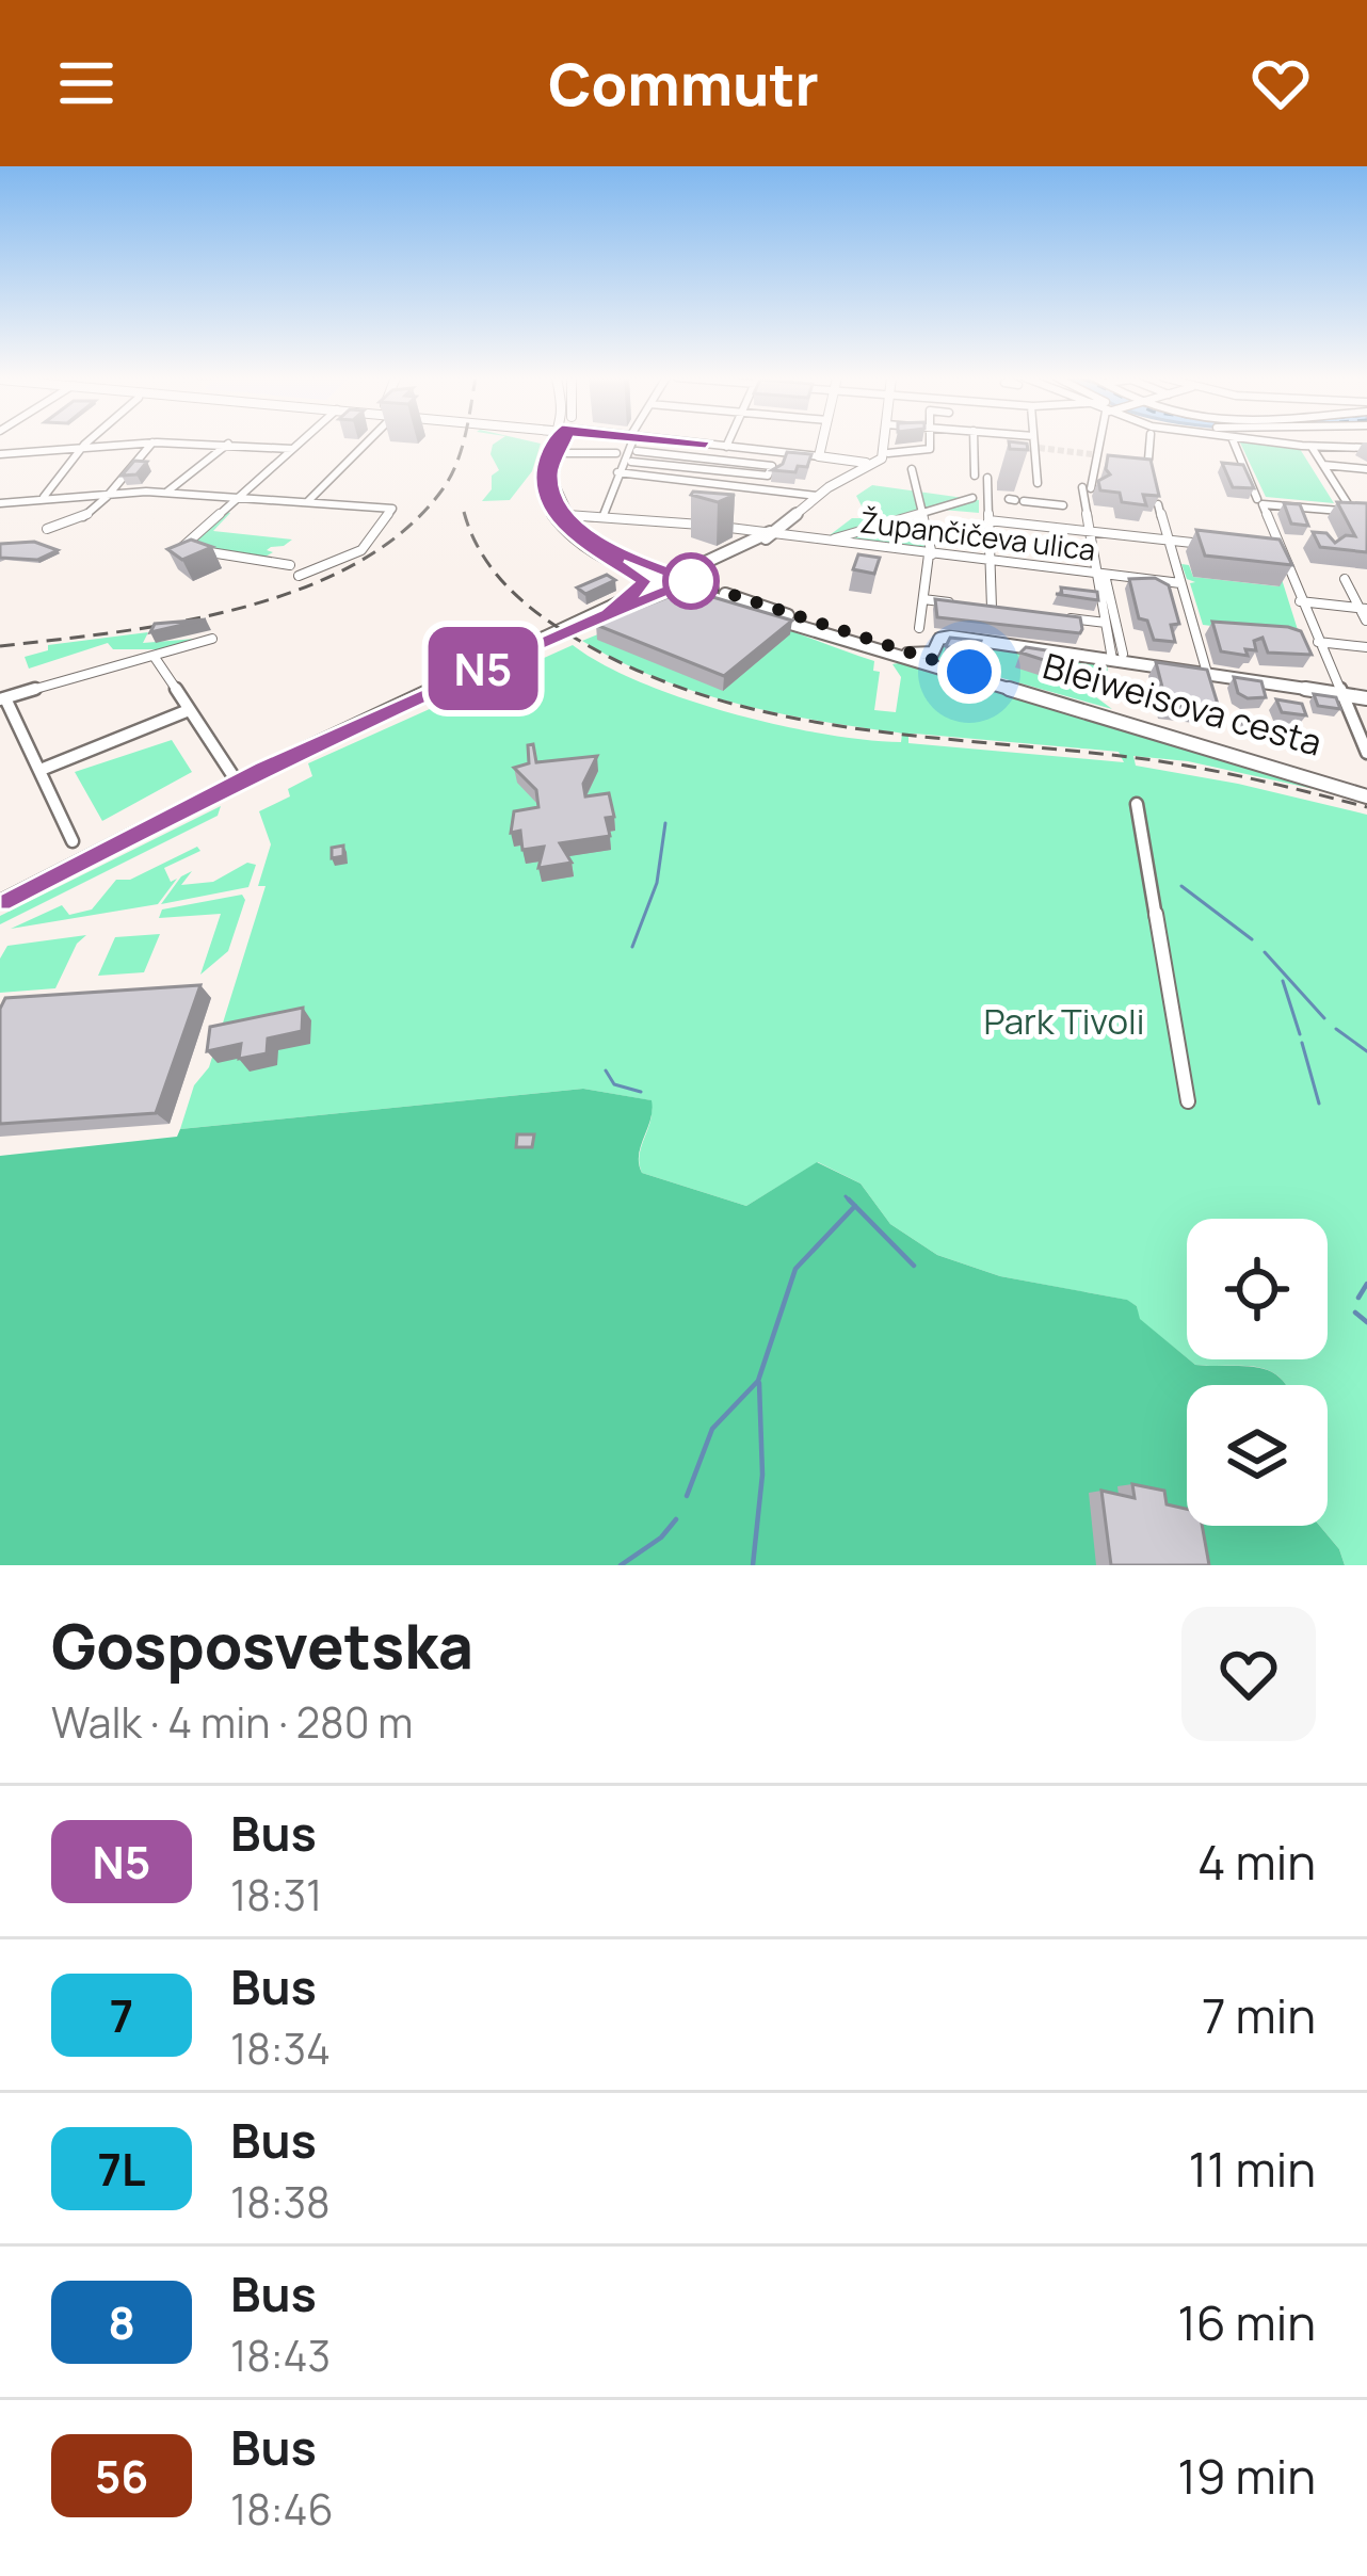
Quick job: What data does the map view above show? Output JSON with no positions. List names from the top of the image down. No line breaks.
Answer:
{"streets":{"main road":["Bleiweisova cesta"],"street":["Župančičeva ulica"]},"parks":["Park Tivoli"],"lines":["bus line N5"],"page":{"header":"Commutr","on_map":"N5","heading":["Gosposvetska","Walk · 4 min · 280 m"],"list":[{"mark":"N5","name":"Bus","note":"18:31","value":"4 min"},{"mark":"7","name":"Bus","note":"18:34","value":"7 min"},{"mark":"7L","name":"Bus","note":"18:38","value":"11 min"},{"mark":"8","name":"Bus","note":"18:43","value":"16 min"},{"mark":"56","name":"Bus","note":"18:46","value":"19 min"}]}}
